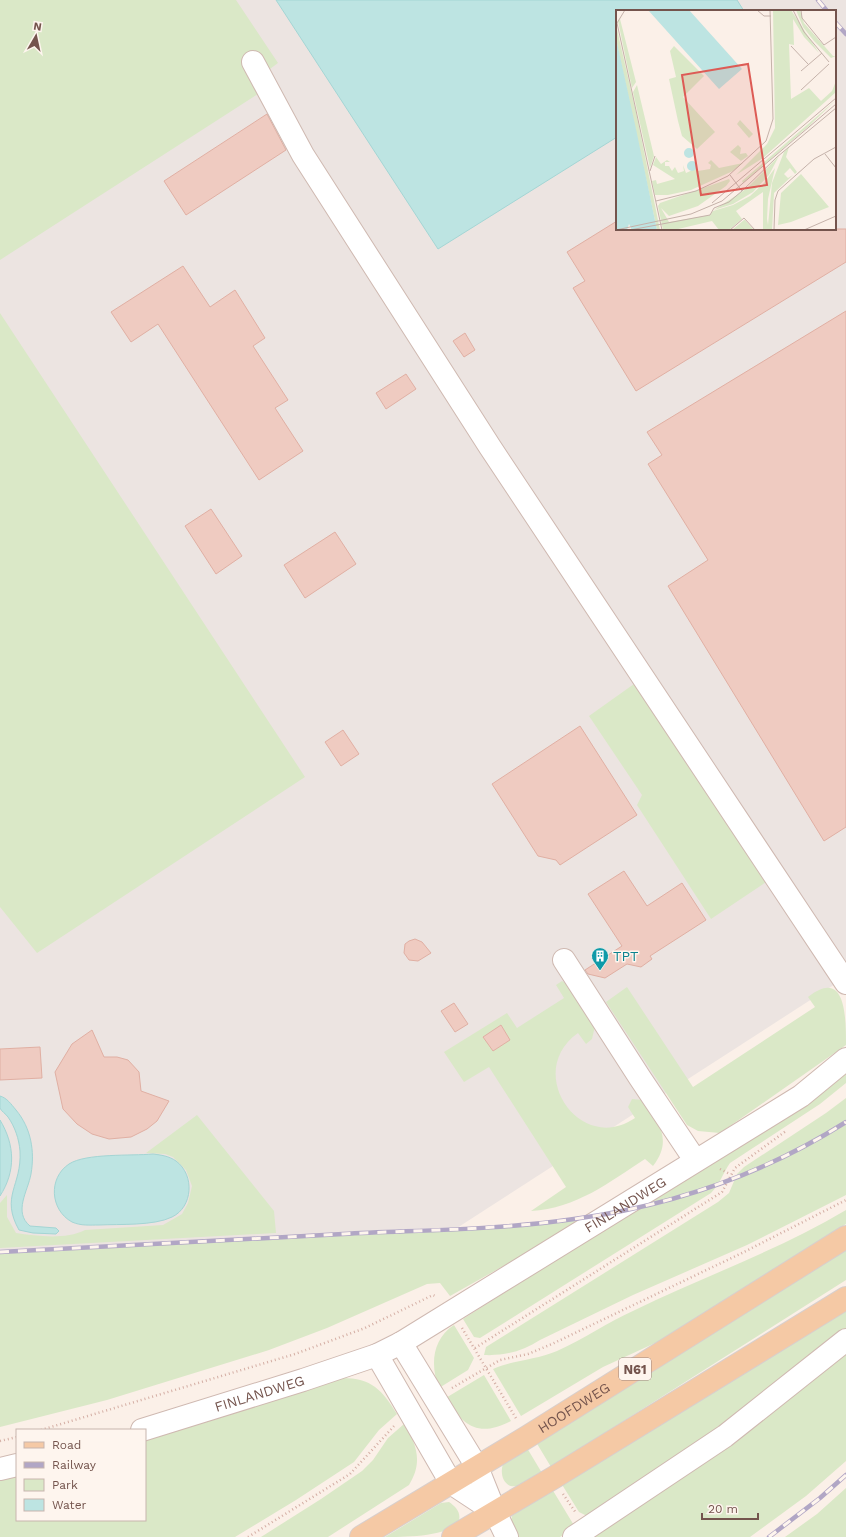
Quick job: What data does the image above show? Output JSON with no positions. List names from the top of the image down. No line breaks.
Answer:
{"streets":{"main road":["N61","HOOFDWEG"],"street":["FINLANDWEG"]},"places":{"building":["TPT"]},"legend":["Road","Railway","Park","Water"],"scale_bar":"20 m","north":"top"}
